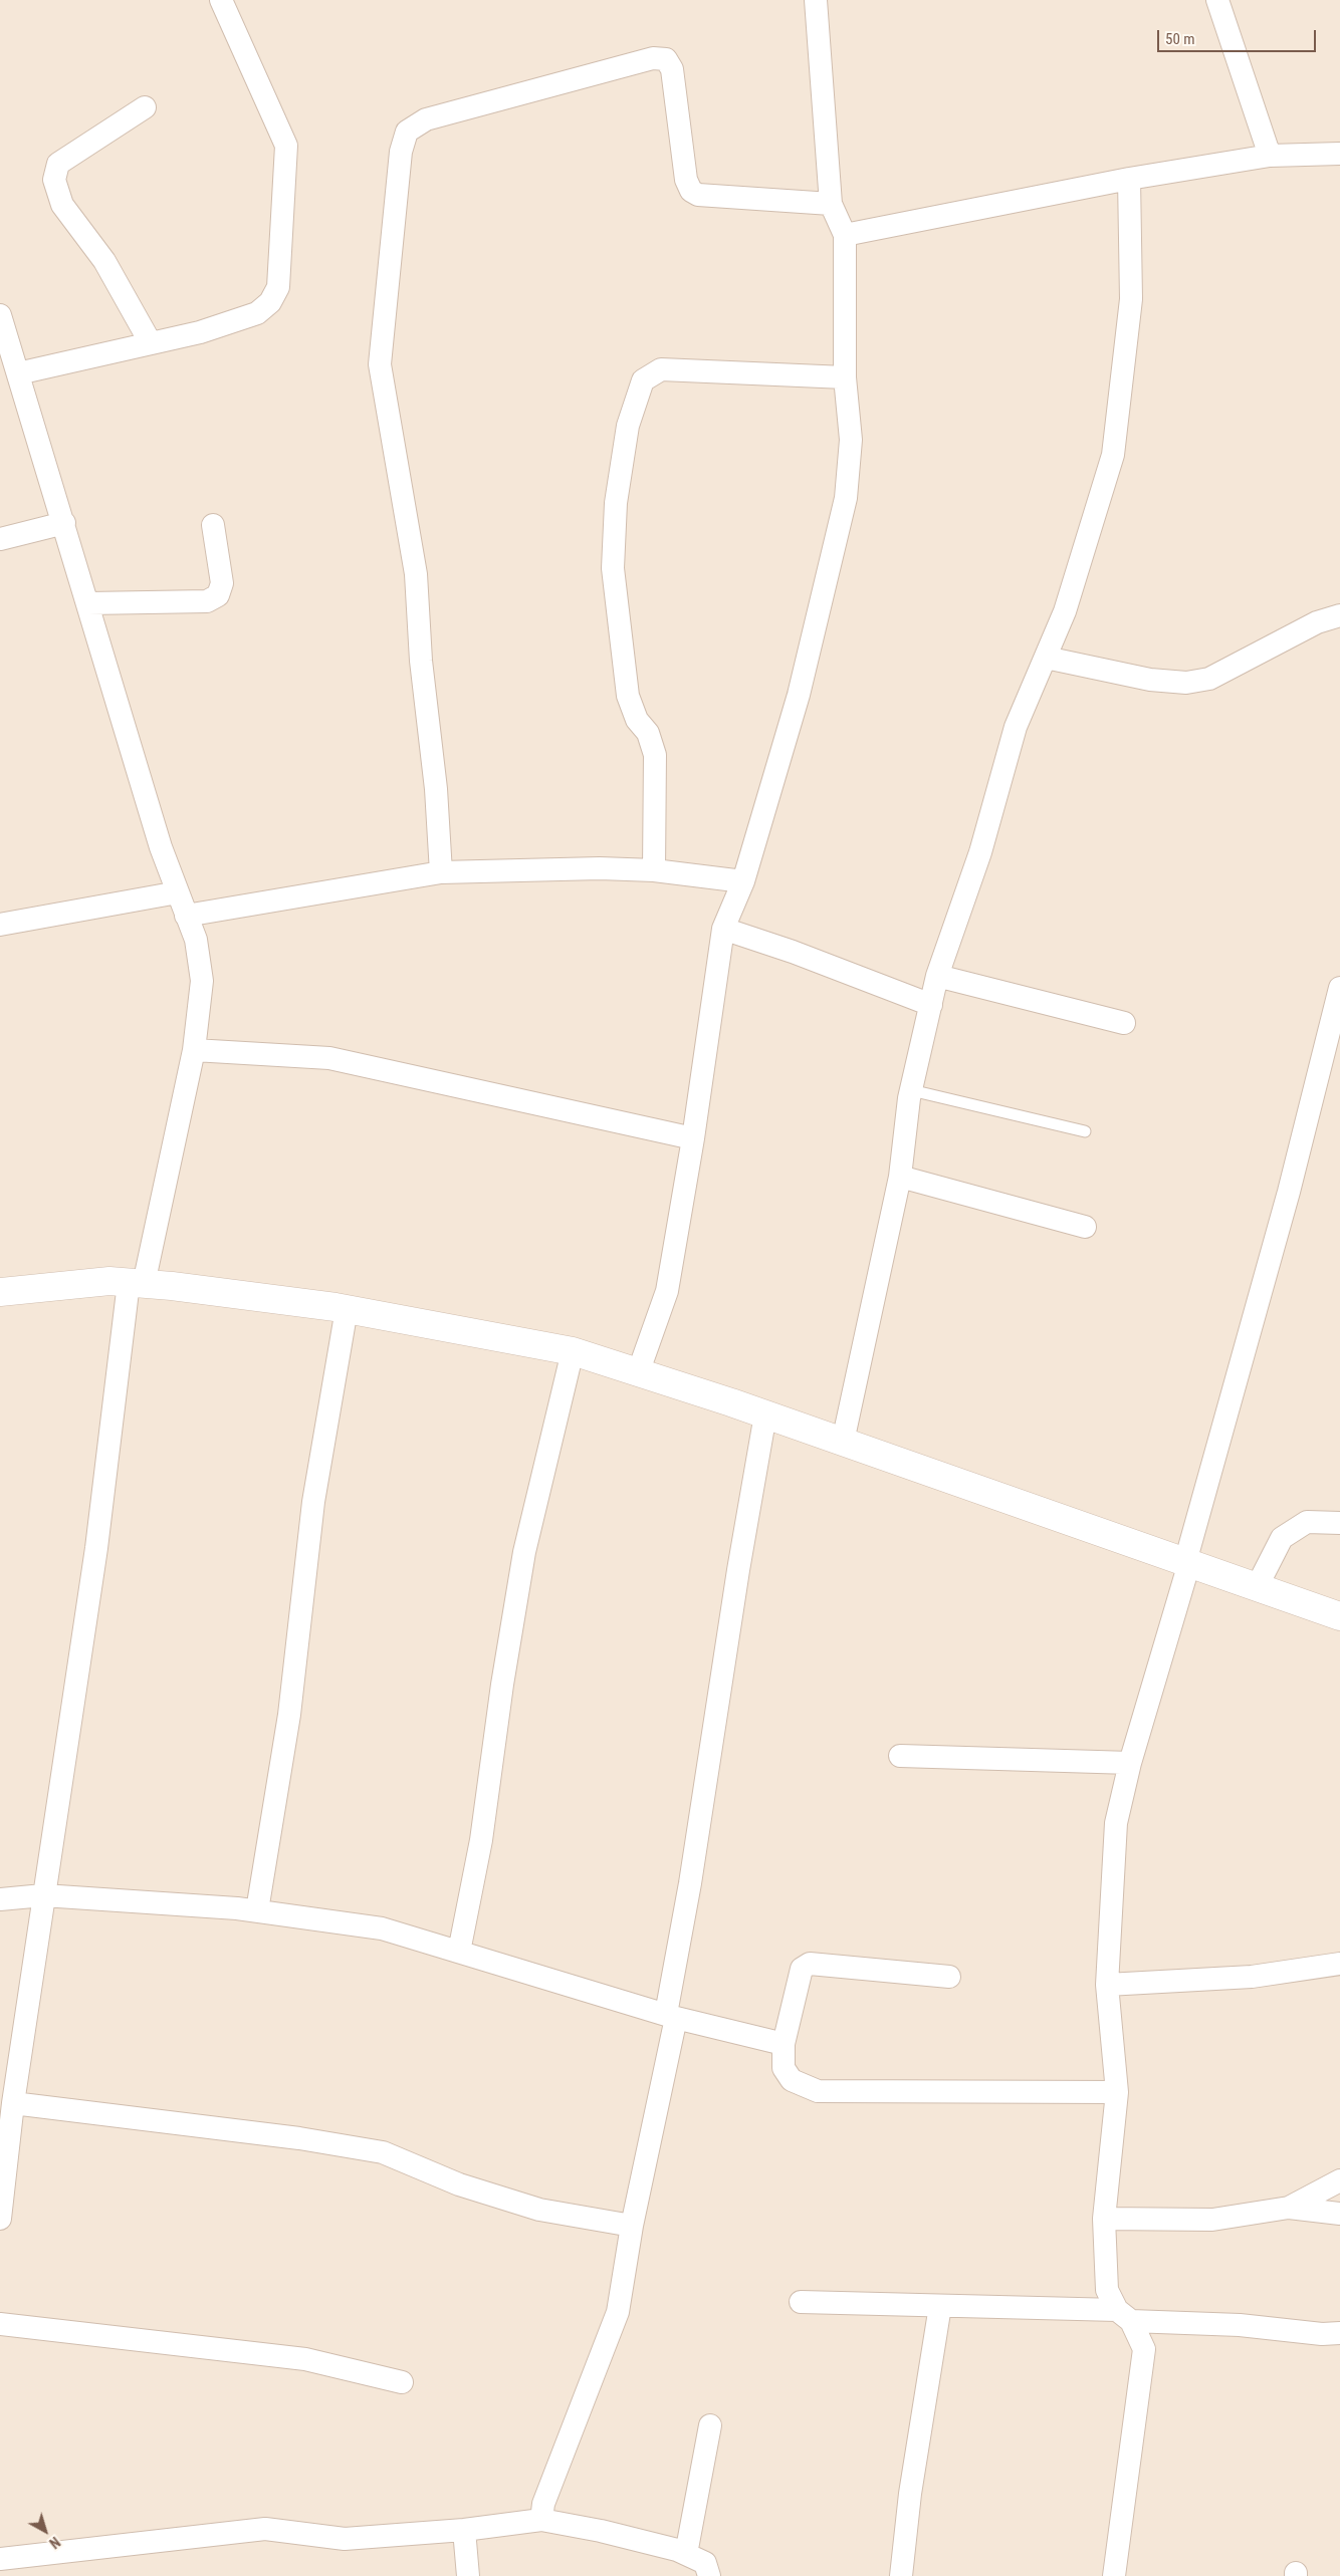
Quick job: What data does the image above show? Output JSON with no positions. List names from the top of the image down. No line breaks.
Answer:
{"scale_bar":"50 m","north":"bottom right"}
